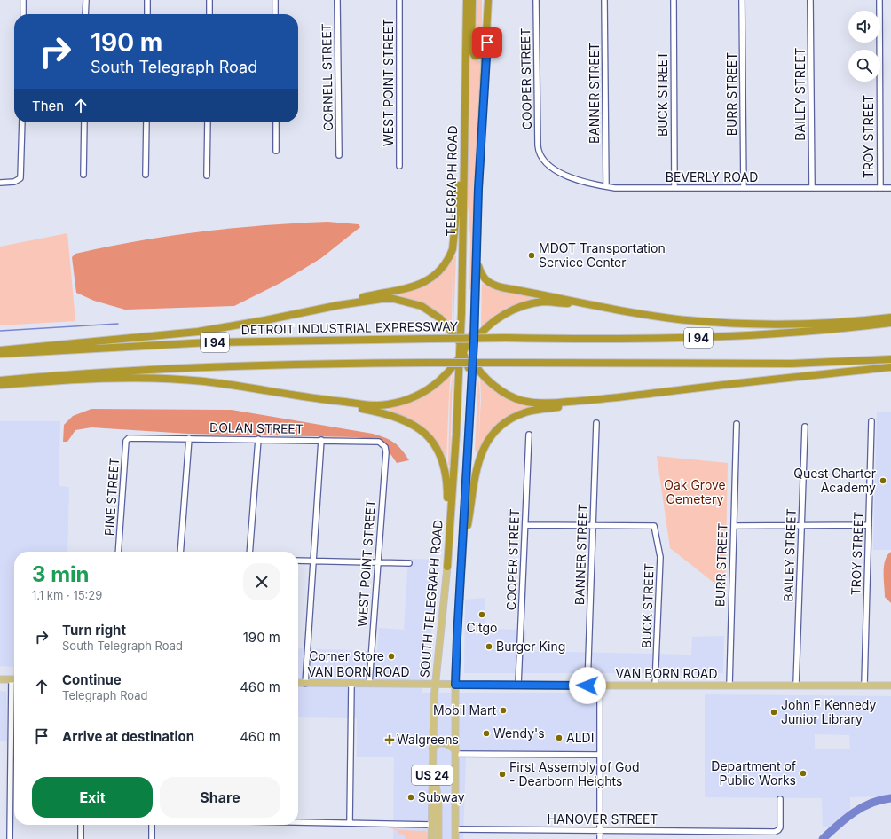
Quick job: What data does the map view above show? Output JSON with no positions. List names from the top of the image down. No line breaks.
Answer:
{"streets":{"highway":["TELEGRAPH ROAD","DETROIT INDUSTRIAL EXPRESSWAY","I 94","SOUTH TELEGRAPH ROAD","US 24"],"main road":["VAN BORN ROAD"],"street":["CORNELL STREET","COOPER STREET","WEST POINT STREET","BANNER STREET","BUCK STREET","BURR STREET","BAILEY STREET","TROY STREET","BEVERLY ROAD","DOLAN STREET","PINE STREET","HANOVER STREET"]},"crossings":[["COOPER STREET","BEVERLY ROAD"],["COOPER STREET","VAN BORN ROAD"],["WEST POINT STREET","DOLAN STREET"],["WEST POINT STREET","VAN BORN ROAD"],["BANNER STREET","BUCK STREET"],["BANNER STREET","BEVERLY ROAD"],["BANNER STREET","VAN BORN ROAD"],["BUCK STREET","BEVERLY ROAD"],["BUCK STREET","VAN BORN ROAD"],["BURR STREET","BEVERLY ROAD"],["BURR STREET","VAN BORN ROAD"],["BAILEY STREET","BEVERLY ROAD"],["BAILEY STREET","VAN BORN ROAD"],["TROY STREET","BEVERLY ROAD"],["TROY STREET","VAN BORN ROAD"],["TELEGRAPH ROAD","SOUTH TELEGRAPH ROAD"],["DOLAN STREET","PINE STREET"],["SOUTH TELEGRAPH ROAD","VAN BORN ROAD"],["SOUTH TELEGRAPH ROAD","US 24"],["SOUTH TELEGRAPH ROAD","HANOVER STREET"]],"parks":["Oak Grove Cemetery"],"places":{"other":["MDOT Transportation Service Center","Quest Charter Academy","Citgo","Burger King","Corner Store","Mobil Mart","John F Kennedy Junior Library","Wendy's","ALDI","Department of Public Works","First Assembly of God - Dearborn Heights","Subway"],"health":["Walgreens"]},"page":{"turn":["190 m","South Telegraph Road"],"then":"Then","heading":["3 min","1.1 km · 15:29"],"list":[{"name":"Turn right","note":"South Telegraph Road","value":"190 m"},{"name":"Continue","note":"Telegraph Road","value":"460 m"},{"name":"Arrive at destination","value":"460 m"}],"buttons":["Exit","Share"]}}
